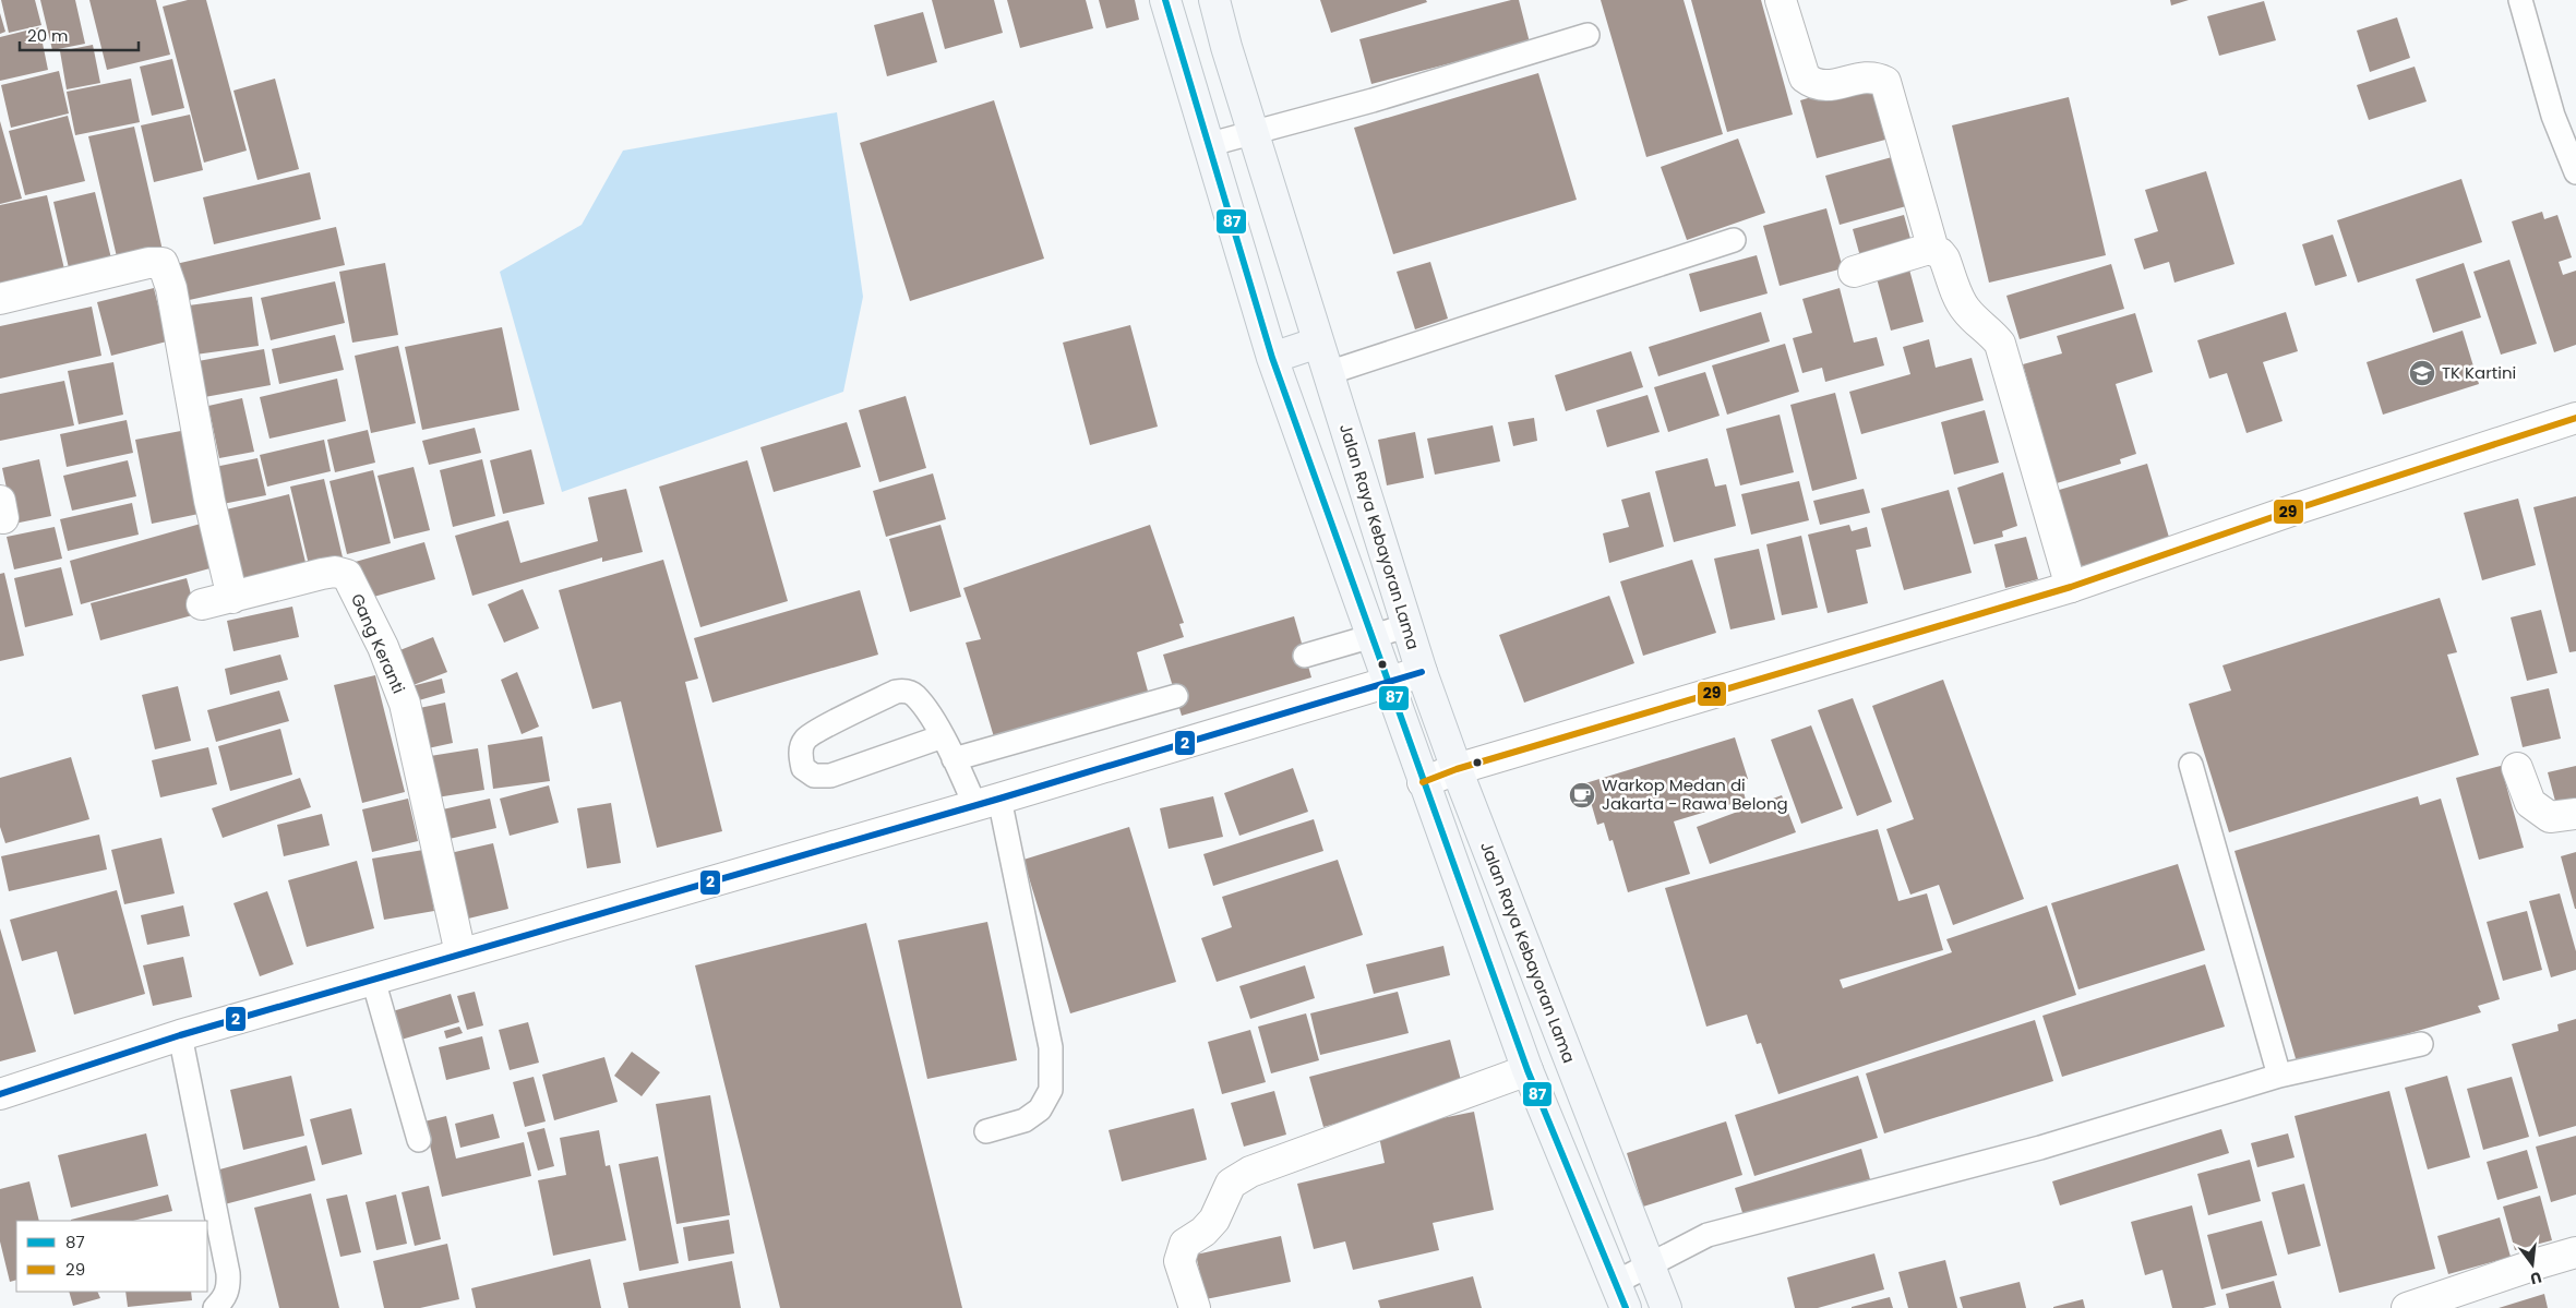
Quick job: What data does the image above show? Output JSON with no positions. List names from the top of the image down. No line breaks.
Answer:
{"streets":{"main road":["Jalan Raya Kebayoran Lama"],"street":["Gang Keranti"]},"places":{"school or university":["TK Kartini"],"cafe":["Warkop Medan di Jakarta - Rawa Belong"]},"lines":["transit line 87","transit line 29","transit line 2"],"legend":["87","29"],"scale_bar":"20 m","north":"bottom"}
